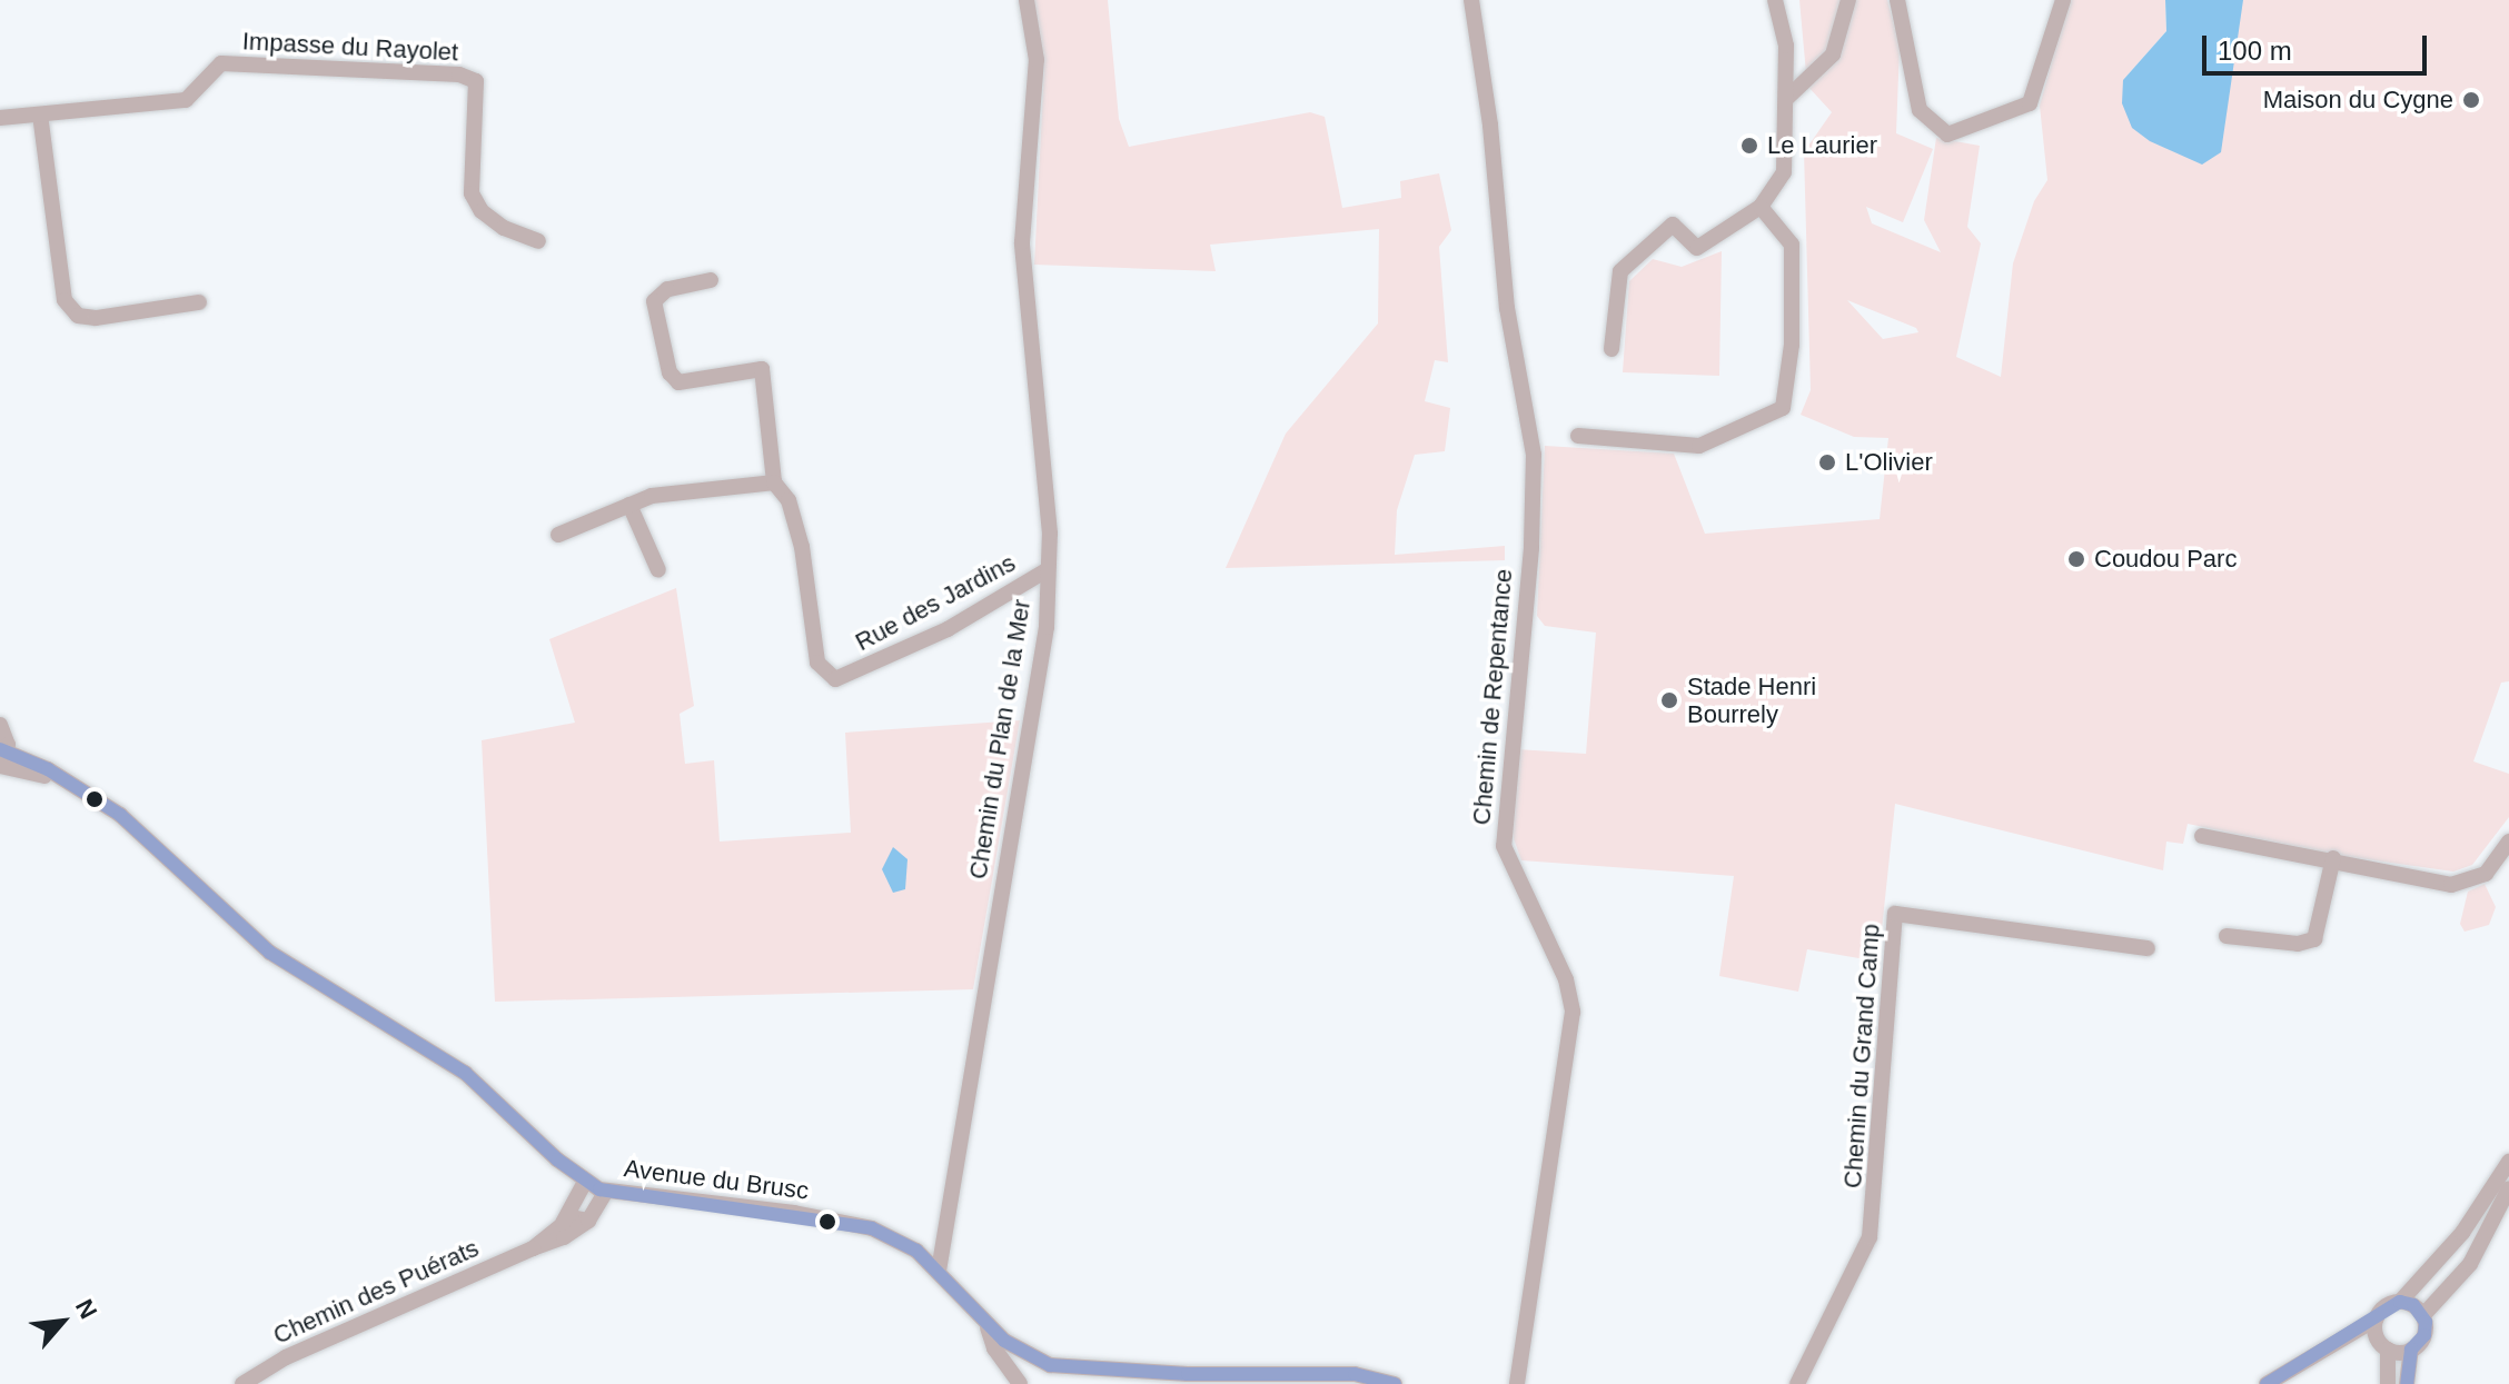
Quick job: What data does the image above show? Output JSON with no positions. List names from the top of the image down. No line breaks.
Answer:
{"streets":{"street":["Impasse du Rayolet","Rue des Jardins","Chemin de Repentance","Chemin du Plan de la Mer","Chemin du Grand Camp","Avenue du Brusc","Chemin des Puérats"]},"crossings":[["Rue des Jardins","Chemin du Plan de la Mer"],["Chemin du Plan de la Mer","Avenue du Brusc"],["Avenue du Brusc","Chemin des Puérats"]],"places":["Maison du Cygne","Le Laurier","L'Olivier","Coudou Parc","Stade Henri Bourrely"],"scale_bar":"100 m","north":"top right"}
